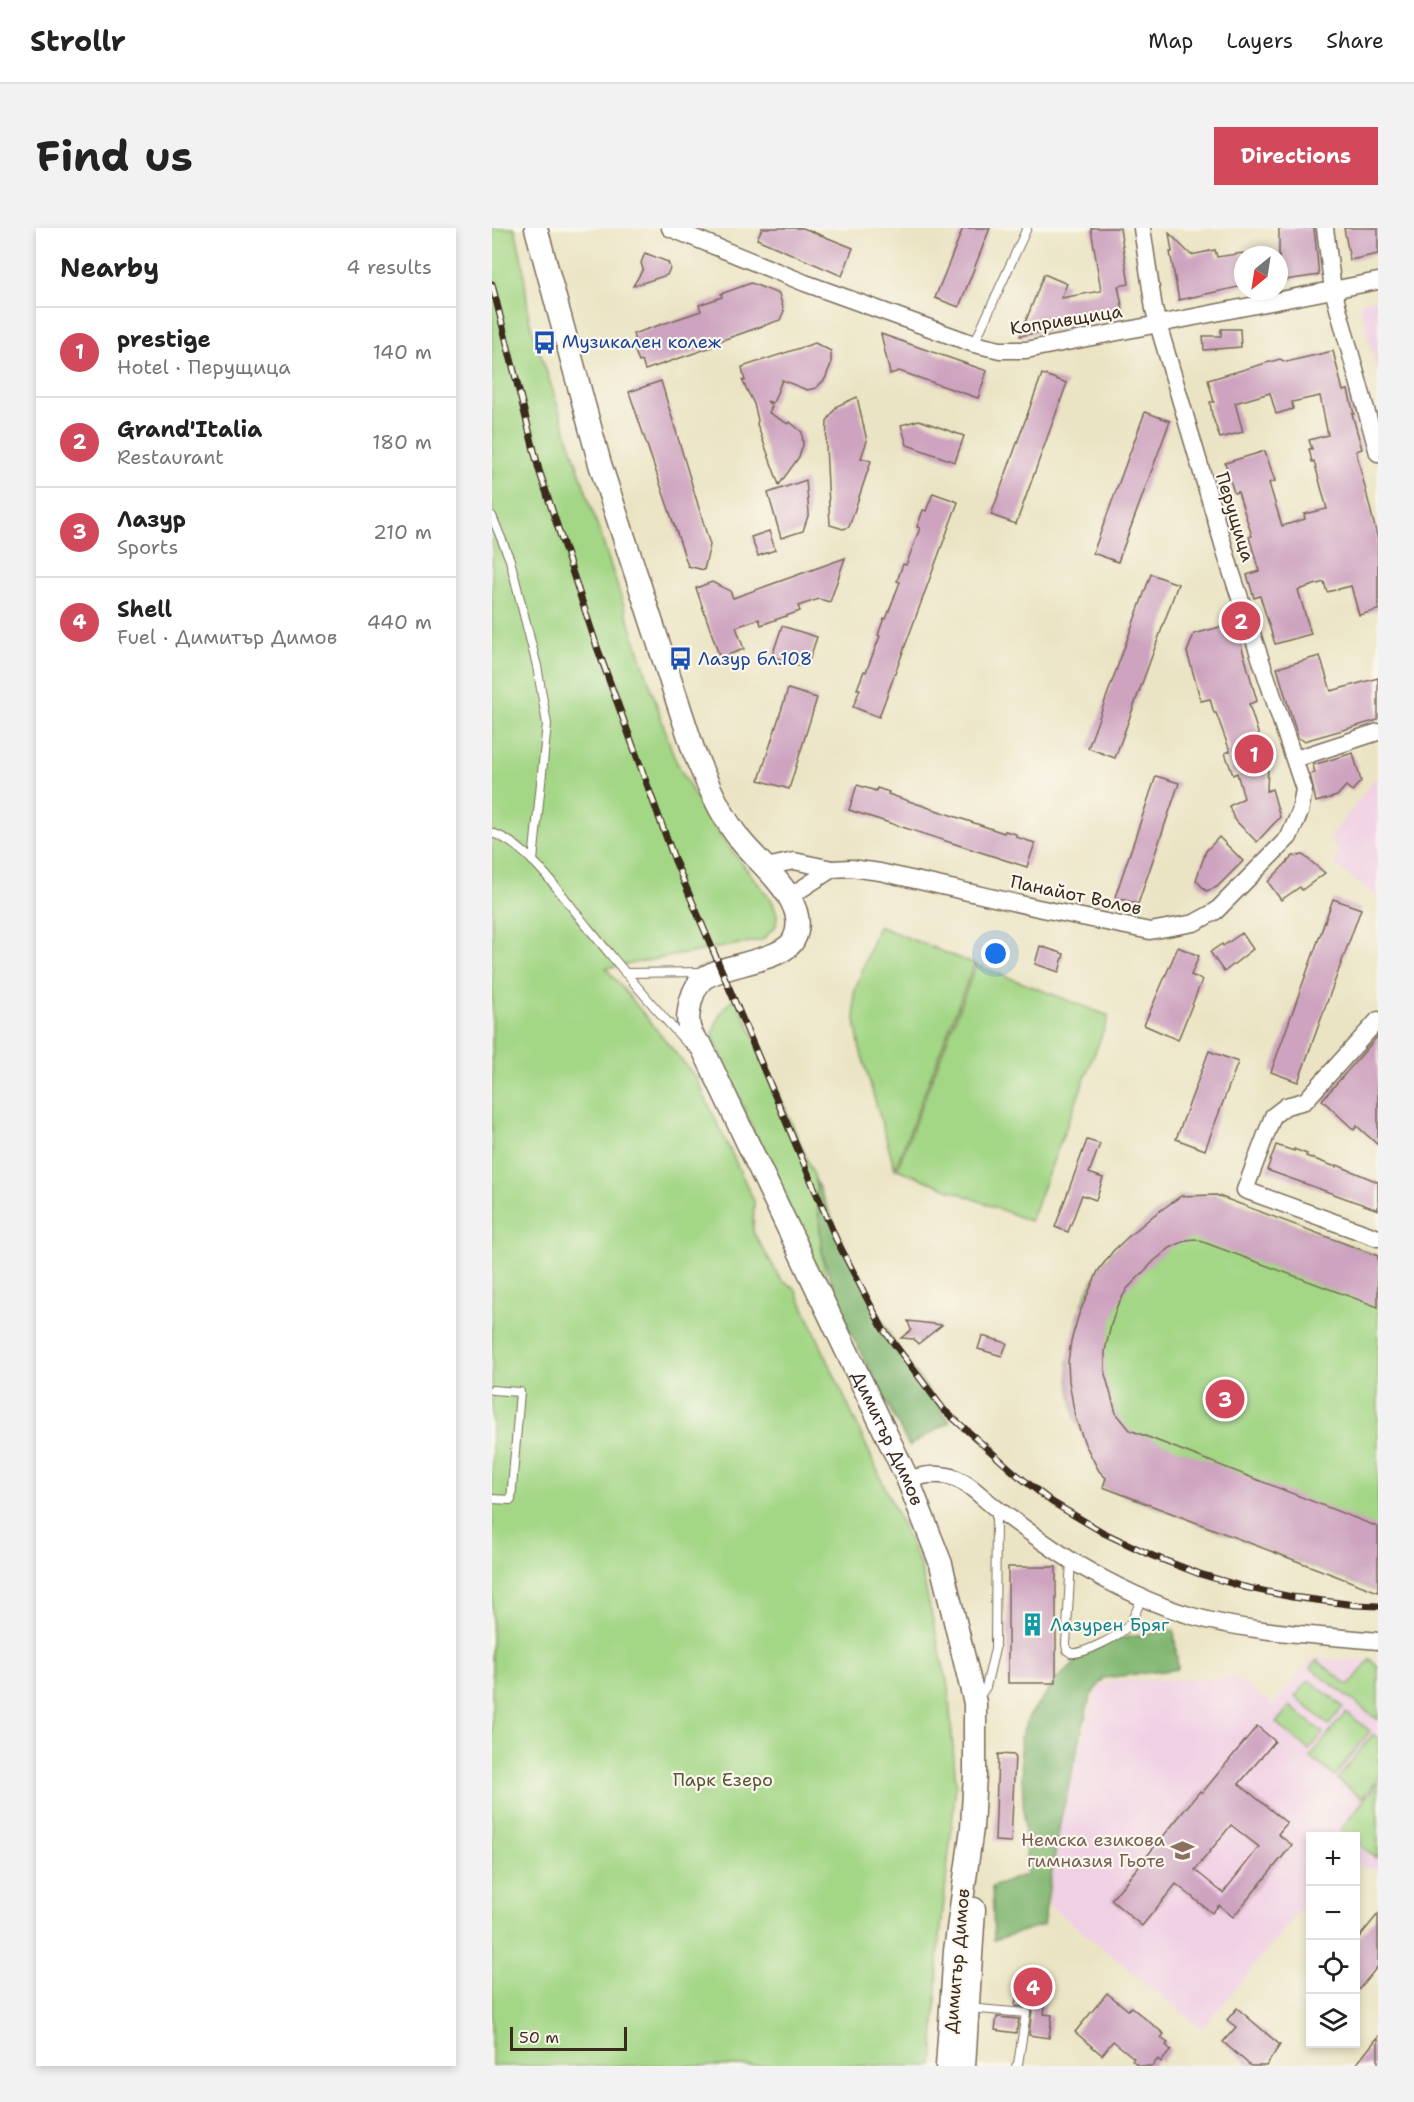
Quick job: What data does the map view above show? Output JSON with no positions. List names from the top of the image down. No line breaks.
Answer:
{"streets":{"main road":["Димитър Димов"],"street":["Копривщица","Перущица","Панайот Волов"]},"crossings":[["Копривщица","Перущица"],["Перущица","Панайот Волов"]],"parks":["Парк Езеро"],"places":{"bus stop":["Музикален колеж","Лазур бл.108"],"building":["Лазурен Бряг"],"school or university":["Немска езикова гимназия Гьоте"]},"scale_bar":"50 m","north":"bottom left","page":{"header":"Strollr","nav":["Map","Layers","Share"],"buttons":"Directions","title":"Find us","heading":["Nearby","4 results"],"list":[{"mark":"1","name":"prestige","note":"Hotel · Перущица","value":"140 m"},{"mark":"2","name":"Grand'Italia","note":"Restaurant","value":"180 m"},{"mark":"3","name":"Лазур","note":"Sports","value":"210 m"},{"mark":"4","name":"Shell","note":"Fuel · Димитър Димов","value":"440 m"}],"pins":["2","1","3","4"],"map_buttons":["+","−"],"scale":"50 m"}}
